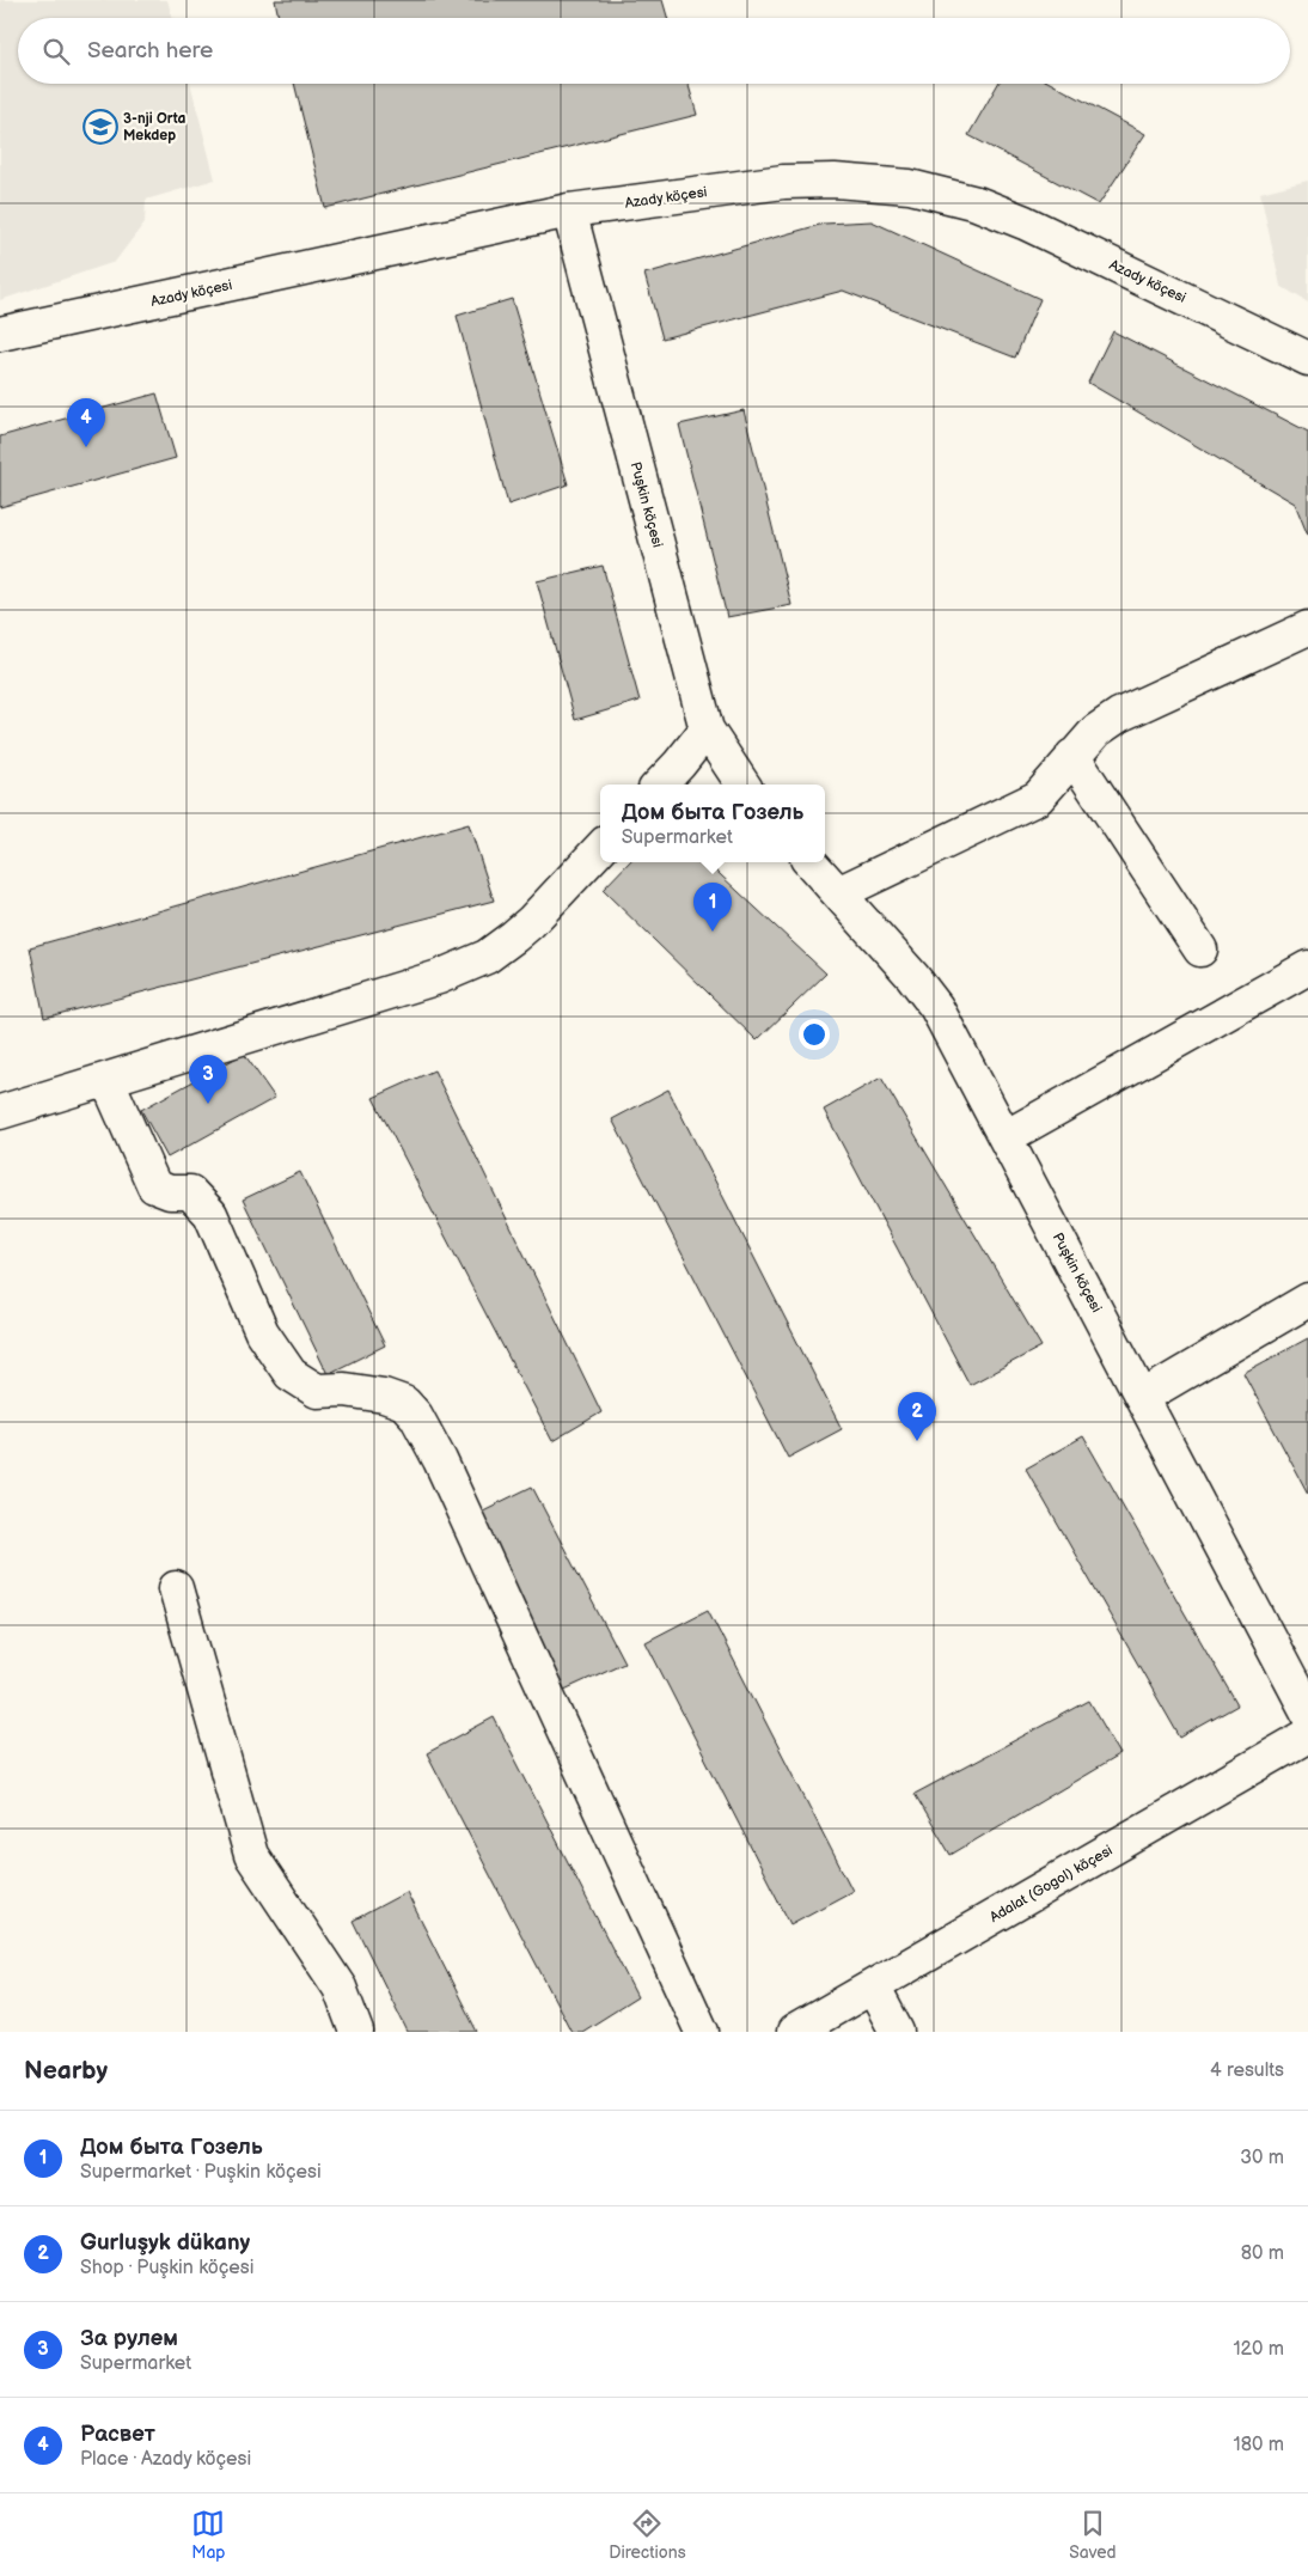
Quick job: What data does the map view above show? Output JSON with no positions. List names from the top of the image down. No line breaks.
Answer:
{"streets":{"street":["Azady köçesi","Puşkin köçesi","Adalat (Gogol) köçesi"]},"crossings":[["Azady köçesi","Puşkin köçesi"]],"places":{"school or university":["3-nji Orta Mekdep"]},"page":{"search":"Search here","pins":["4","1","3","2"],"popup":["Дом быта Гозель","Supermarket"],"heading":["Nearby","4 results"],"list":[{"mark":"1","name":"Дом быта Гозель","note":"Supermarket · Puşkin köçesi","value":"30 m"},{"mark":"2","name":"Gurluşyk dükany","note":"Shop · Puşkin köçesi","value":"80 m"},{"mark":"3","name":"За рулем","note":"Supermarket","value":"120 m"},{"mark":"4","name":"Расвет","note":"Place · Azady köçesi","value":"180 m"}],"nav":["Map","Directions","Saved"]}}
